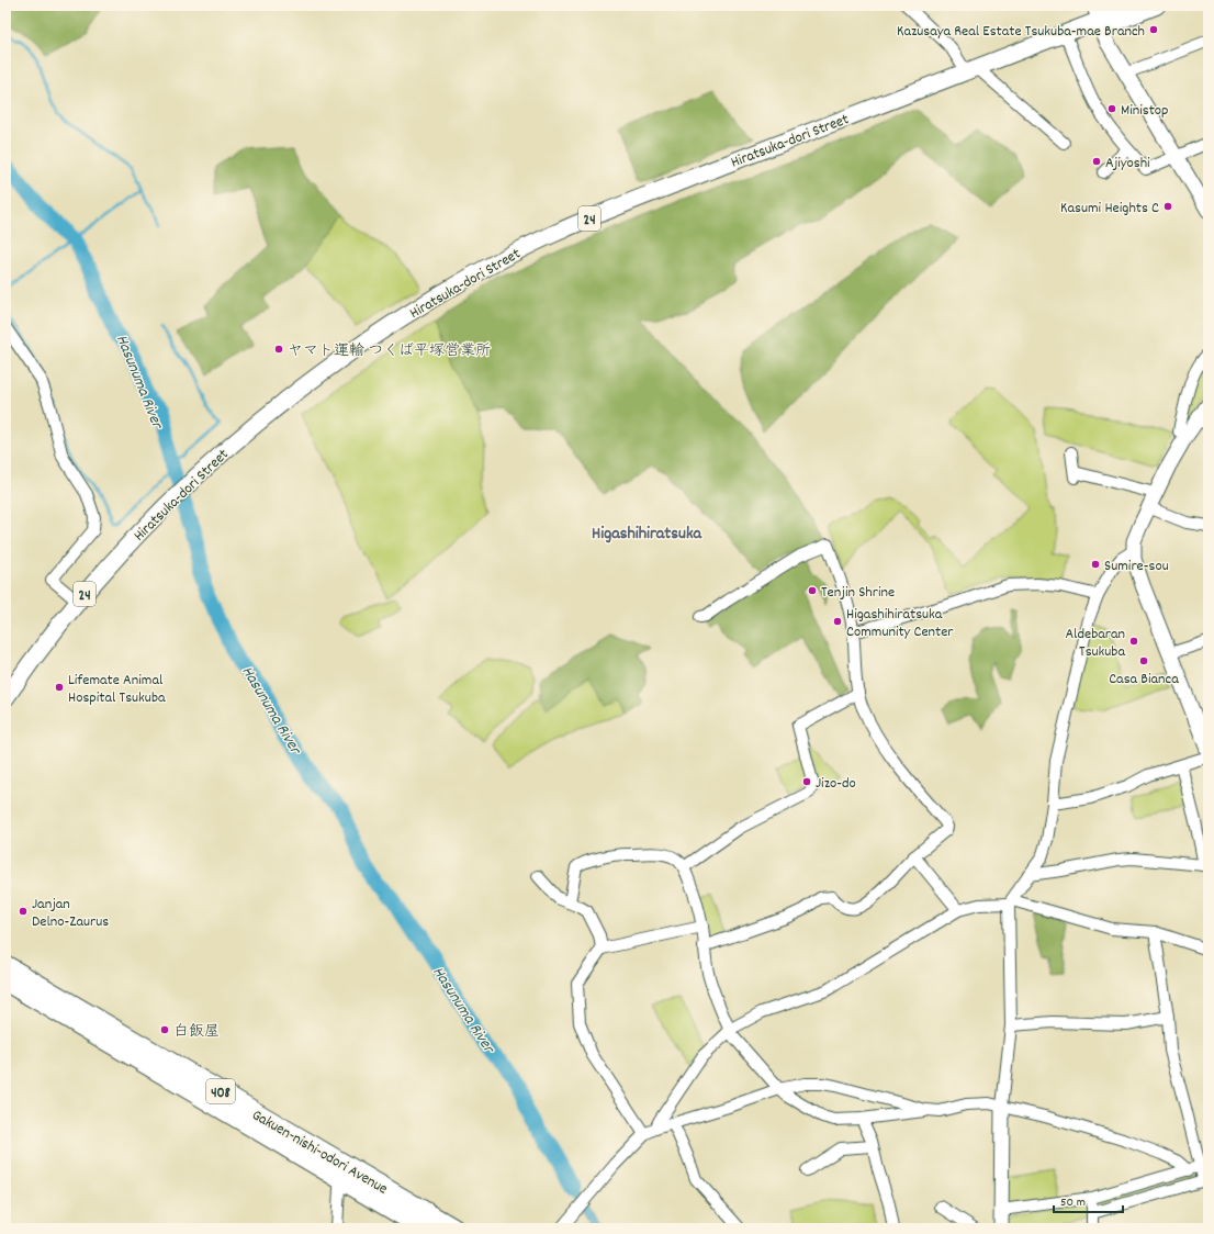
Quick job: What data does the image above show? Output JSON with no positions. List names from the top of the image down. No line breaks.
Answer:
{"streets":{"highway":["408","Gakuen-nishi-odori Avenue"],"main road":["Hiratsuka-dori Street","24"]},"crossings":[["Hiratsuka-dori Street","24"]],"districts":["Higashihiratsuka"],"water":["Hasunuma River"],"places":["Kazusaya Real Estate Tsukuba-mae Branch","Ministop","Ajiyoshi","Kasumi Heights C","ヤマト運輸 つくば平塚営業所","Sumire-sou","Tenjin Shrine","Higashihiratsuka Community Center","Aldebaran Tsukuba","Casa Bianca","Lifemate Animal Hospital Tsukuba","Jizo-do","Janjan Delno-Zaurus","白飯屋"],"scale_bar":"50 m"}
